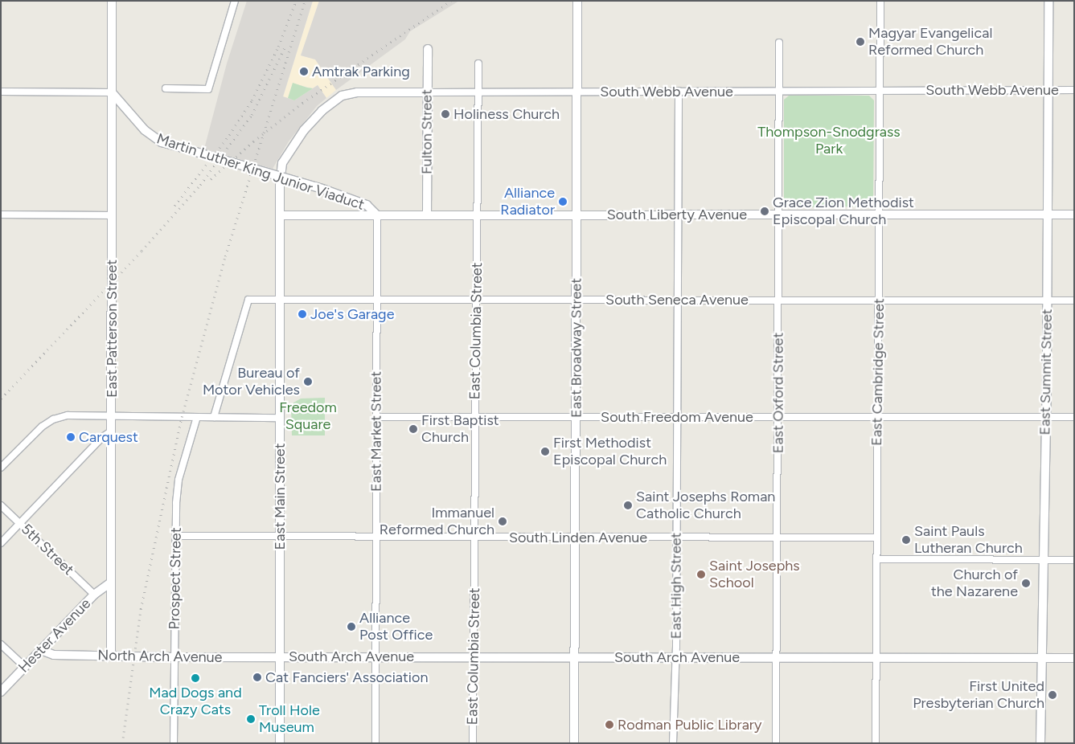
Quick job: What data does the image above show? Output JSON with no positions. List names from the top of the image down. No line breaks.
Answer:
{"streets":{"street":["South Webb Avenue","Fulton Street","Martin Luther King Junior Viaduct","South Liberty Avenue","South Seneca Avenue","East Patterson Street","East Columbia Street","East Broadway Street","East Cambridge Street","East Summit Street","East Oxford Street","South Freedom Avenue","East Market Street","East Main Street","South Linden Avenue","5th Street","Prospect Street","East High Street","Hester Avenue","North Arch Avenue","South Arch Avenue"]},"crossings":[["South Webb Avenue","Fulton Street"],["South Webb Avenue","East Columbia Street"],["South Webb Avenue","East Broadway Street"],["South Webb Avenue","East Cambridge Street"],["South Webb Avenue","East Summit Street"],["South Webb Avenue","East Oxford Street"],["South Webb Avenue","East Main Street"],["South Webb Avenue","East High Street"],["Fulton Street","South Liberty Avenue"],["Martin Luther King Junior Viaduct","South Liberty Avenue"],["Martin Luther King Junior Viaduct","East Patterson Street"],["Martin Luther King Junior Viaduct","East Market Street"],["South Liberty Avenue","East Columbia Street"],["South Liberty Avenue","East Broadway Street"],["South Liberty Avenue","East Cambridge Street"],["South Liberty Avenue","East Summit Street"],["South Liberty Avenue","East Oxford Street"],["South Liberty Avenue","East Market Street"],["South Liberty Avenue","East Main Street"],["South Liberty Avenue","East High Street"],["South Seneca Avenue","East Columbia Street"],["South Seneca Avenue","East Broadway Street"],["South Seneca Avenue","East Cambridge Street"],["South Seneca Avenue","East Summit Street"],["South Seneca Avenue","East Oxford Street"],["South Seneca Avenue","East Market Street"],["South Seneca Avenue","East Main Street"],["South Seneca Avenue","East High Street"],["East Patterson Street","Hester Avenue"],["East Patterson Street","North Arch Avenue"],["East Columbia Street","South Freedom Avenue"],["East Columbia Street","South Linden Avenue"],["East Columbia Street","South Arch Avenue"],["East Broadway Street","South Freedom Avenue"],["East Broadway Street","South Linden Avenue"],["East Broadway Street","South Arch Avenue"],["East Cambridge Street","South Freedom Avenue"],["East Cambridge Street","South Linden Avenue"],["East Cambridge Street","South Arch Avenue"],["East Summit Street","South Freedom Avenue"],["East Summit Street","South Arch Avenue"],["East Oxford Street","South Freedom Avenue"],["East Oxford Street","South Linden Avenue"],["East Oxford Street","South Arch Avenue"],["South Freedom Avenue","East Market Street"],["South Freedom Avenue","East High Street"],["East Market Street","South Linden Avenue"],["East Market Street","South Arch Avenue"],["East Main Street","South Linden Avenue"],["East Main Street","North Arch Avenue"],["East Main Street","South Arch Avenue"],["South Linden Avenue","Prospect Street"],["South Linden Avenue","East High Street"],["5th Street","Hester Avenue"],["Prospect Street","North Arch Avenue"],["East High Street","South Arch Avenue"],["Hester Avenue","North Arch Avenue"],["North Arch Avenue","South Arch Avenue"]],"parks":["Thompson-Snodgrass Park","Freedom Square"],"places":["Magyar Evangelical Reformed Church","Amtrak Parking","Holiness Church","Alliance Radiator","Grace Zion Methodist Episcopal Church","Joe's Garage","Bureau of Motor Vehicles","First Baptist Church","Carquest","First Methodist Episcopal Church","Saint Josephs Roman Catholic Church","Immanuel Reformed Church","Saint Pauls Lutheran Church","Saint Josephs School","Church of the Nazarene","Alliance Post Office","Cat Fanciers' Association","Mad Dogs and Crazy Cats","First United Presbyterian Church","Troll Hole Museum","Rodman Public Library"]}
